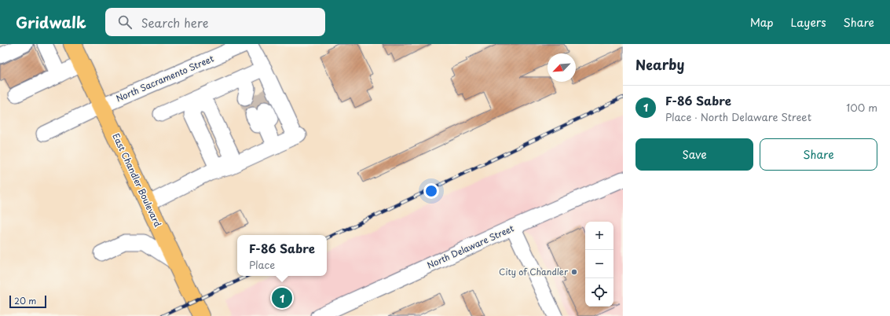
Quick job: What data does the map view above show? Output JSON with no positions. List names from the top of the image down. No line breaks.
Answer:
{"streets":{"main road":["East Chandler Boulevard"],"street":["North Sacramento Street","North Delaware Street"]},"crossings":[["North Sacramento Street","East Chandler Boulevard"]],"places":["City of Chandler"],"scale_bar":"20 m","north":"bottom left","page":{"header":"Gridwalk","search":"Search here","nav":["Map","Layers","Share"],"heading":"Nearby","list":[{"mark":"1","name":"F-86 Sabre","note":"Place · North Delaware Street","value":"100 m"}],"buttons":["Save","Share"],"map_buttons":["+","−"],"popup":["F-86 Sabre","Place"],"pins":"1","scale":"20 m"}}
